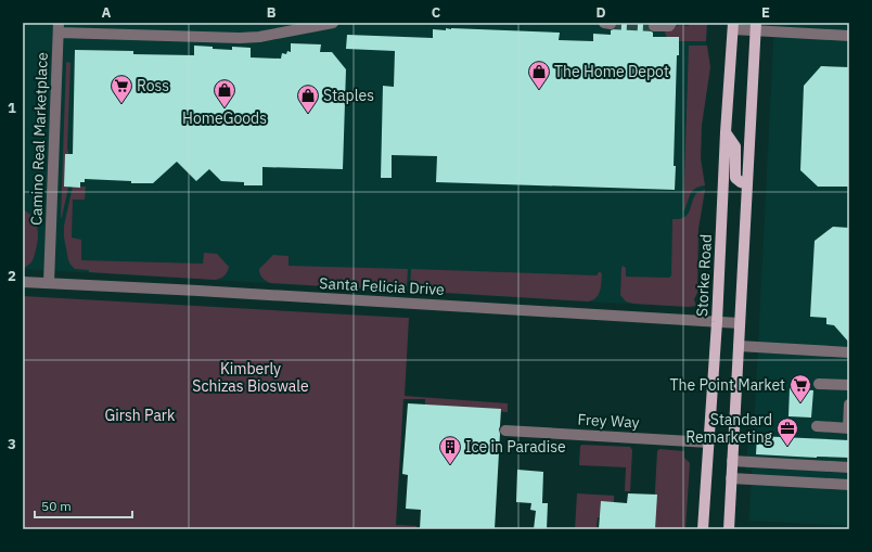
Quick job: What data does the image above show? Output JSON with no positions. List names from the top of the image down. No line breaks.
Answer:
{"streets":{"main road":["Storke Road"],"street":["Camino Real Marketplace","Santa Felicia Drive","Frey Way"]},"crossings":[["Camino Real Marketplace","Santa Felicia Drive"],["Storke Road","Santa Felicia Drive"],["Storke Road","Frey Way"]],"parks":["Kimberly Schizas Bioswale","Girsh Park"],"places":{"shop":["The Home Depot","HomeGoods","Staples"],"supermarket":["Ross","The Point Market"],"office":["Standard Remarketing"],"building":["Ice in Paradise"]},"scale_bar":"50 m","grid":{"columns":["A","B","C","D","E"],"rows":["1","2","3"]}}
